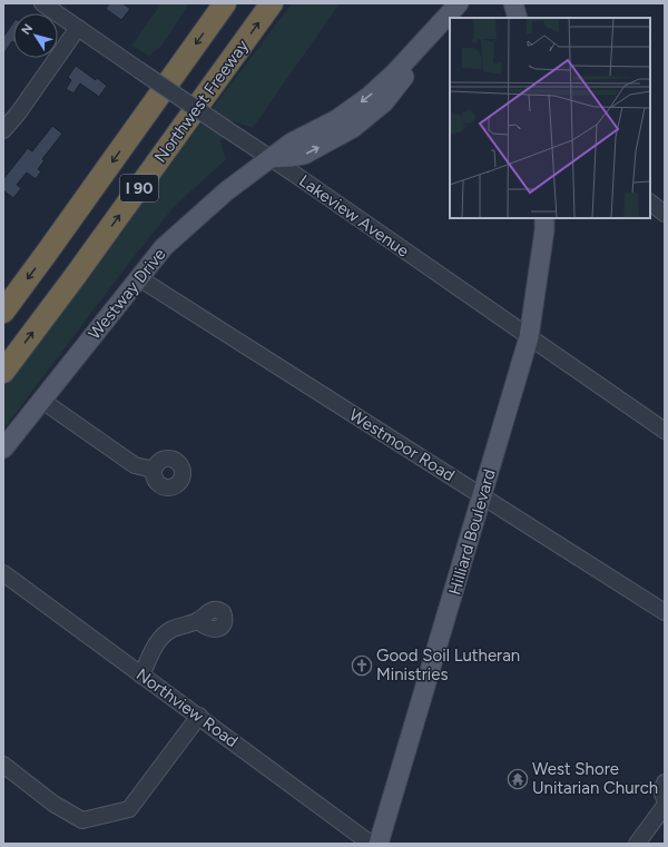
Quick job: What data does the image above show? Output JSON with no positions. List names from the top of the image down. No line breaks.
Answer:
{"streets":{"highway":["Northwest Freeway","I 90"],"main road":["Westway Drive","Hilliard Boulevard"],"street":["Lakeview Avenue","Westmoor Road","Northview Road"]},"crossings":[["Lakeview Avenue","Westway Drive"],["Lakeview Avenue","Hilliard Boulevard"],["Westway Drive","Westmoor Road"],["Westmoor Road","Hilliard Boulevard"]],"places":{"church":["Good Soil Lutheran Ministries"],"temple":["West Shore Unitarian Church"]},"north":"top left"}
